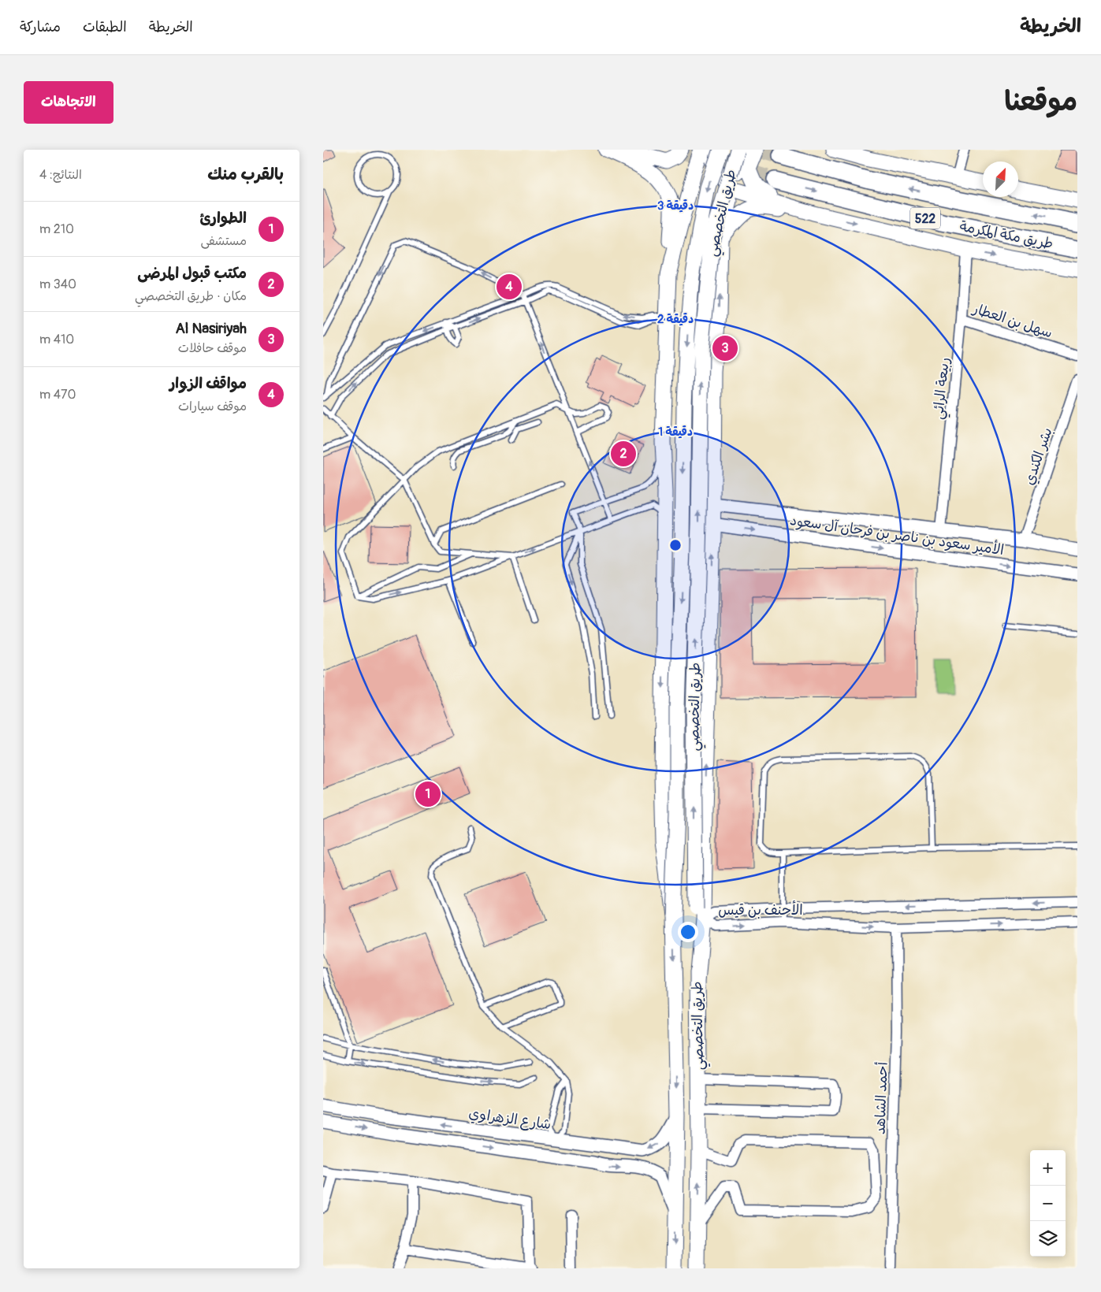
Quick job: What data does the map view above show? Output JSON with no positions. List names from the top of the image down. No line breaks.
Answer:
{"streets":{"highway":["522","طريق مكة المكرمة"],"main road":["طريق التخصصي"],"street":["سهل بن العطار","ربيعة الرائي","بشر الكندي","الأمير سعود بن ناصر بن فرحان آل سعود","الأحنف بن قيس","أحمد الشاهد","شارع الزهراوي"]},"crossings":[["طريق التخصصي","الأحنف بن قيس"],["طريق التخصصي","شارع الزهراوي"],["سهل بن العطار","ربيعة الرائي"],["ربيعة الرائي","الأمير سعود بن ناصر بن فرحان آل سعود"],["بشر الكندي","الأمير سعود بن ناصر بن فرحان آل سعود"],["الأحنف بن قيس","أحمد الشاهد"]],"north":"top right","page":{"header":"الخريطة","nav":["الخريطة","الطبقات","مشاركة"],"title":"موقعنا","buttons":"الاتجاهات","heading":["بالقرب منك","النتائج: 4"],"list":[{"mark":"1","name":"الطوارئ","note":"مستشفى","value":"210 m"},{"mark":"2","name":"مكتب قبول المرضى","note":"مكان · طريق التخصصي","value":"340 m"},{"mark":"3","name":"Al Nasiriyah","note":"موقف حافلات","value":"410 m"},{"mark":"4","name":"مواقف الزوار","note":"موقف سيارات","value":"470 m"}],"pins":["4","3","2","1"],"map_buttons":["+","−"]},"rings":["3 دقيقة","2 دقيقة","1 دقيقة"]}
